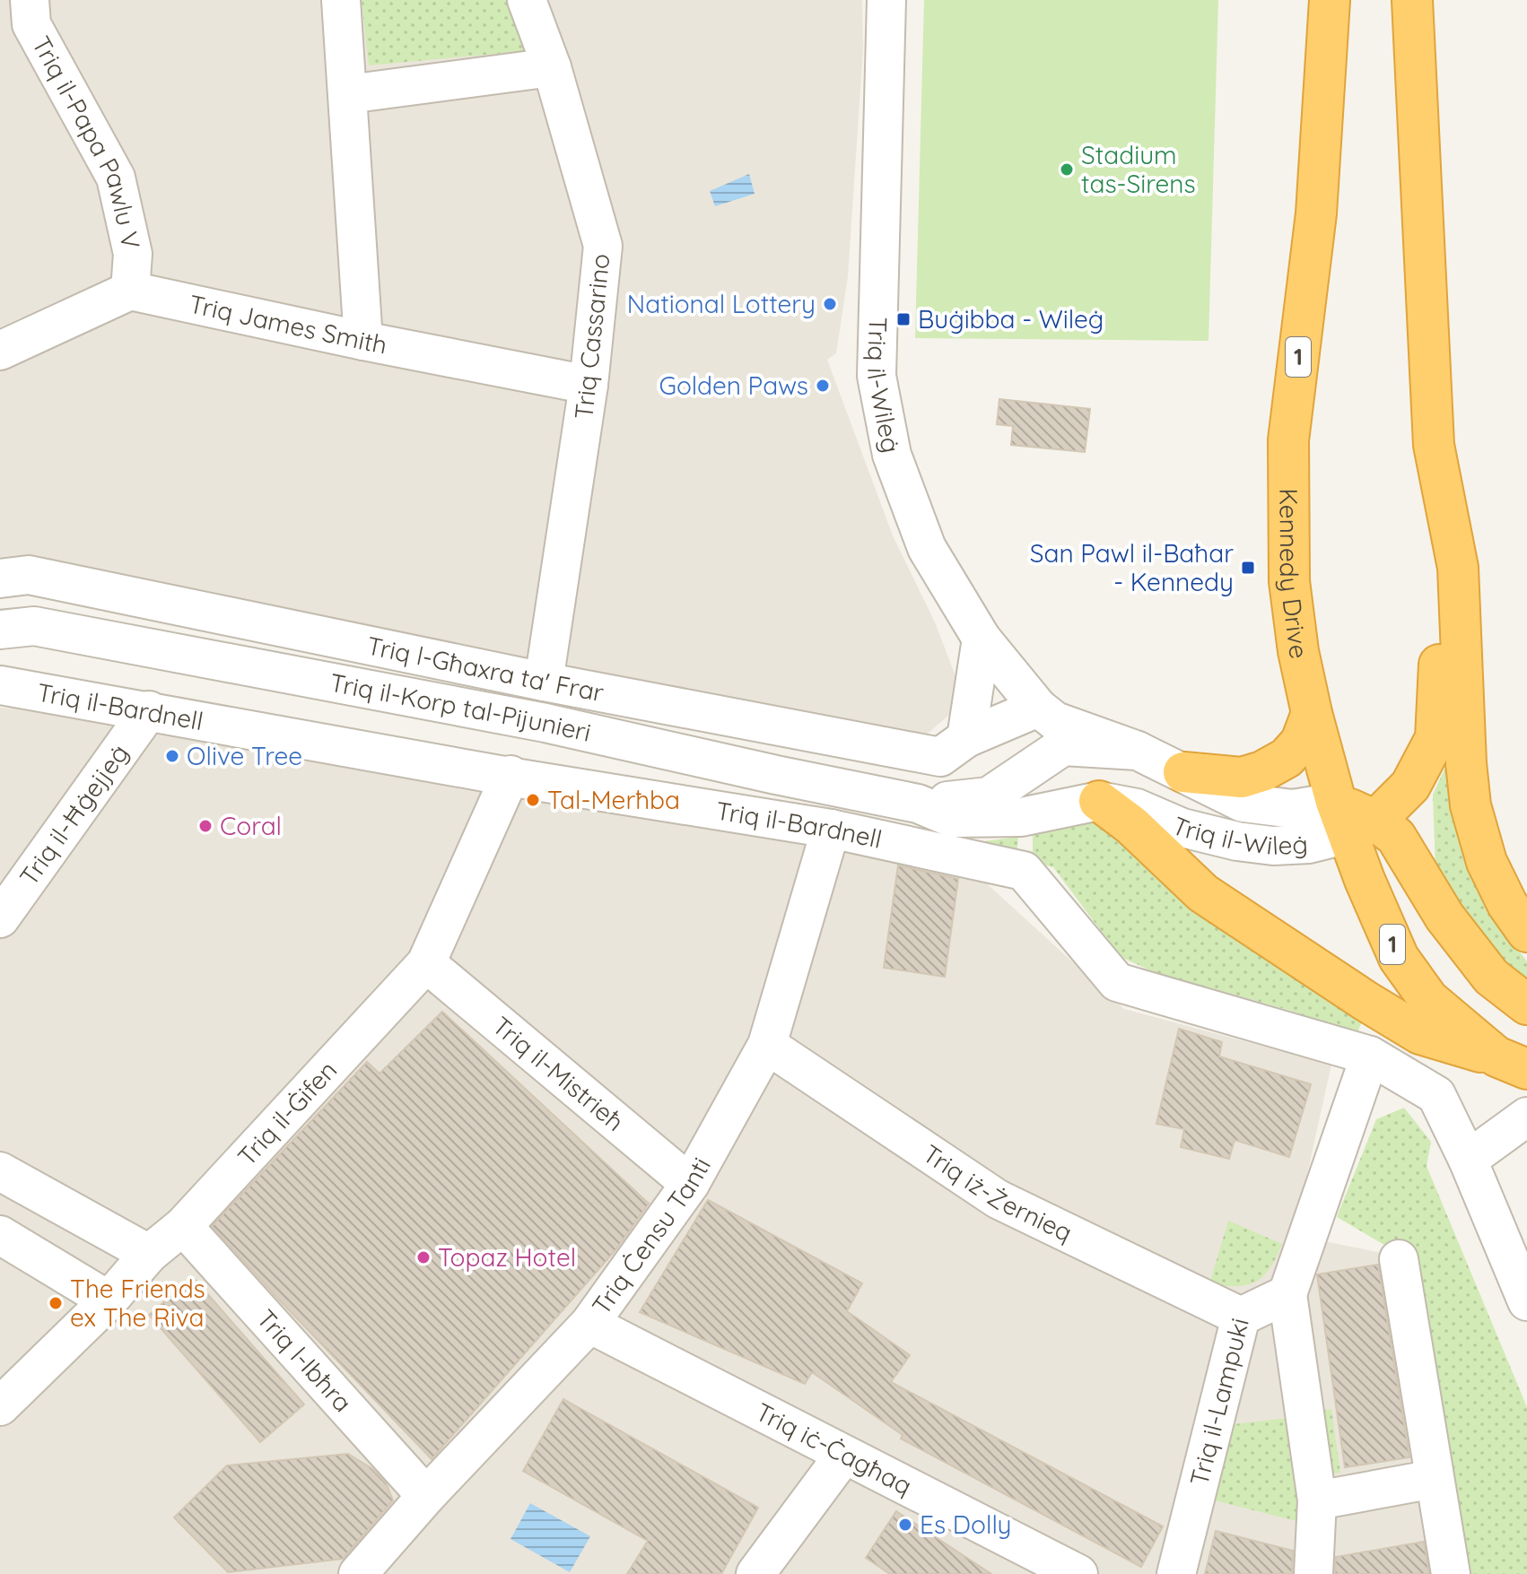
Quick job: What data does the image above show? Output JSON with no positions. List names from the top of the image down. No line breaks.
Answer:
{"streets":{"highway":["1","Kennedy Drive"],"street":["Triq il-Papa Pawlu V","Triq James Smith","Triq Cassarino","Triq il-Wileġ","Triq l-Għaxra ta' Frar","Triq il-Bardnell","Triq il-Korp tal-Pijunieri","Triq il-Ħġejjeġ","Triq il-Mistrieħ","Triq il-Ġifen","Triq iż-Żernieq","Triq Ċensu Tanti","Triq l-Ibħra","Triq il-Lampuki","Triq iċ-Ċagħaq"]},"crossings":[["Triq il-Papa Pawlu V","Triq James Smith"],["Triq James Smith","Triq Cassarino"],["Triq Cassarino","Triq l-Għaxra ta' Frar"],["Triq il-Wileġ","Kennedy Drive"],["Triq il-Wileġ","Triq l-Għaxra ta' Frar"],["Triq il-Wileġ","Triq il-Korp tal-Pijunieri"],["Triq l-Għaxra ta' Frar","Triq il-Korp tal-Pijunieri"],["Triq il-Bardnell","Triq il-Ħġejjeġ"],["Triq il-Bardnell","Triq il-Ġifen"],["Triq il-Bardnell","Triq Ċensu Tanti"],["Triq il-Mistrieħ","Triq il-Ġifen"],["Triq il-Mistrieħ","Triq Ċensu Tanti"],["Triq il-Ġifen","Triq l-Ibħra"],["Triq iż-Żernieq","Triq Ċensu Tanti"],["Triq iż-Żernieq","Triq il-Lampuki"],["Triq Ċensu Tanti","Triq l-Ibħra"],["Triq Ċensu Tanti","Triq iċ-Ċagħaq"]],"places":{"other":["Stadium tas-Sirens","National Lottery","Golden Paws","Olive Tree","Tal-Merħba","Coral","Topaz Hotel","The Friends ex The Riva","Es Dolly"],"transit":["Buġibba - Wileġ","San Pawl il-Baħar - Kennedy"]}}
